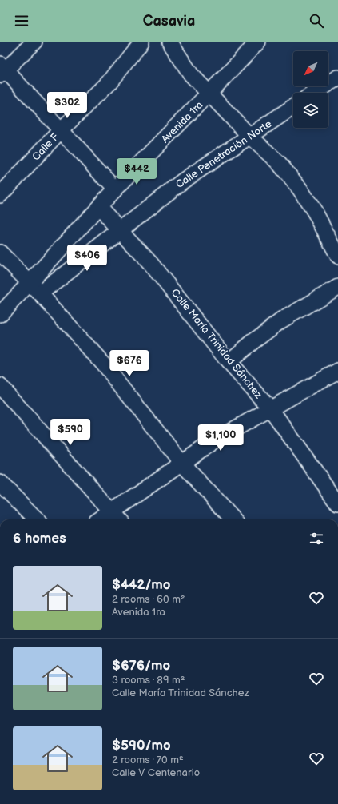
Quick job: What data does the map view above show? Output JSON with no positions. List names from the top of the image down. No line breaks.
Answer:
{"streets":{"street":["Avenida 1ra","Calle F","Calle Penetración Norte","Calle María Trinidad Sánchez"]},"crossings":[["Avenida 1ra","Calle Penetración Norte"],["Avenida 1ra","Calle María Trinidad Sánchez"],["Calle Penetración Norte","Calle María Trinidad Sánchez"]],"north":"bottom left","page":{"header":"Casavia","price":["$302","$442","$406","$676","$590","$1,100"],"heading":"6 homes","list":[{"name":"$442/mo","note":"2 rooms · 60 m² · Avenida 1ra"},{"name":"$676/mo","note":"3 rooms · 89 m² · Calle María Trinidad Sánchez"},{"name":"$590/mo","note":"2 rooms · 70 m² · Calle V Centenario"}]}}
